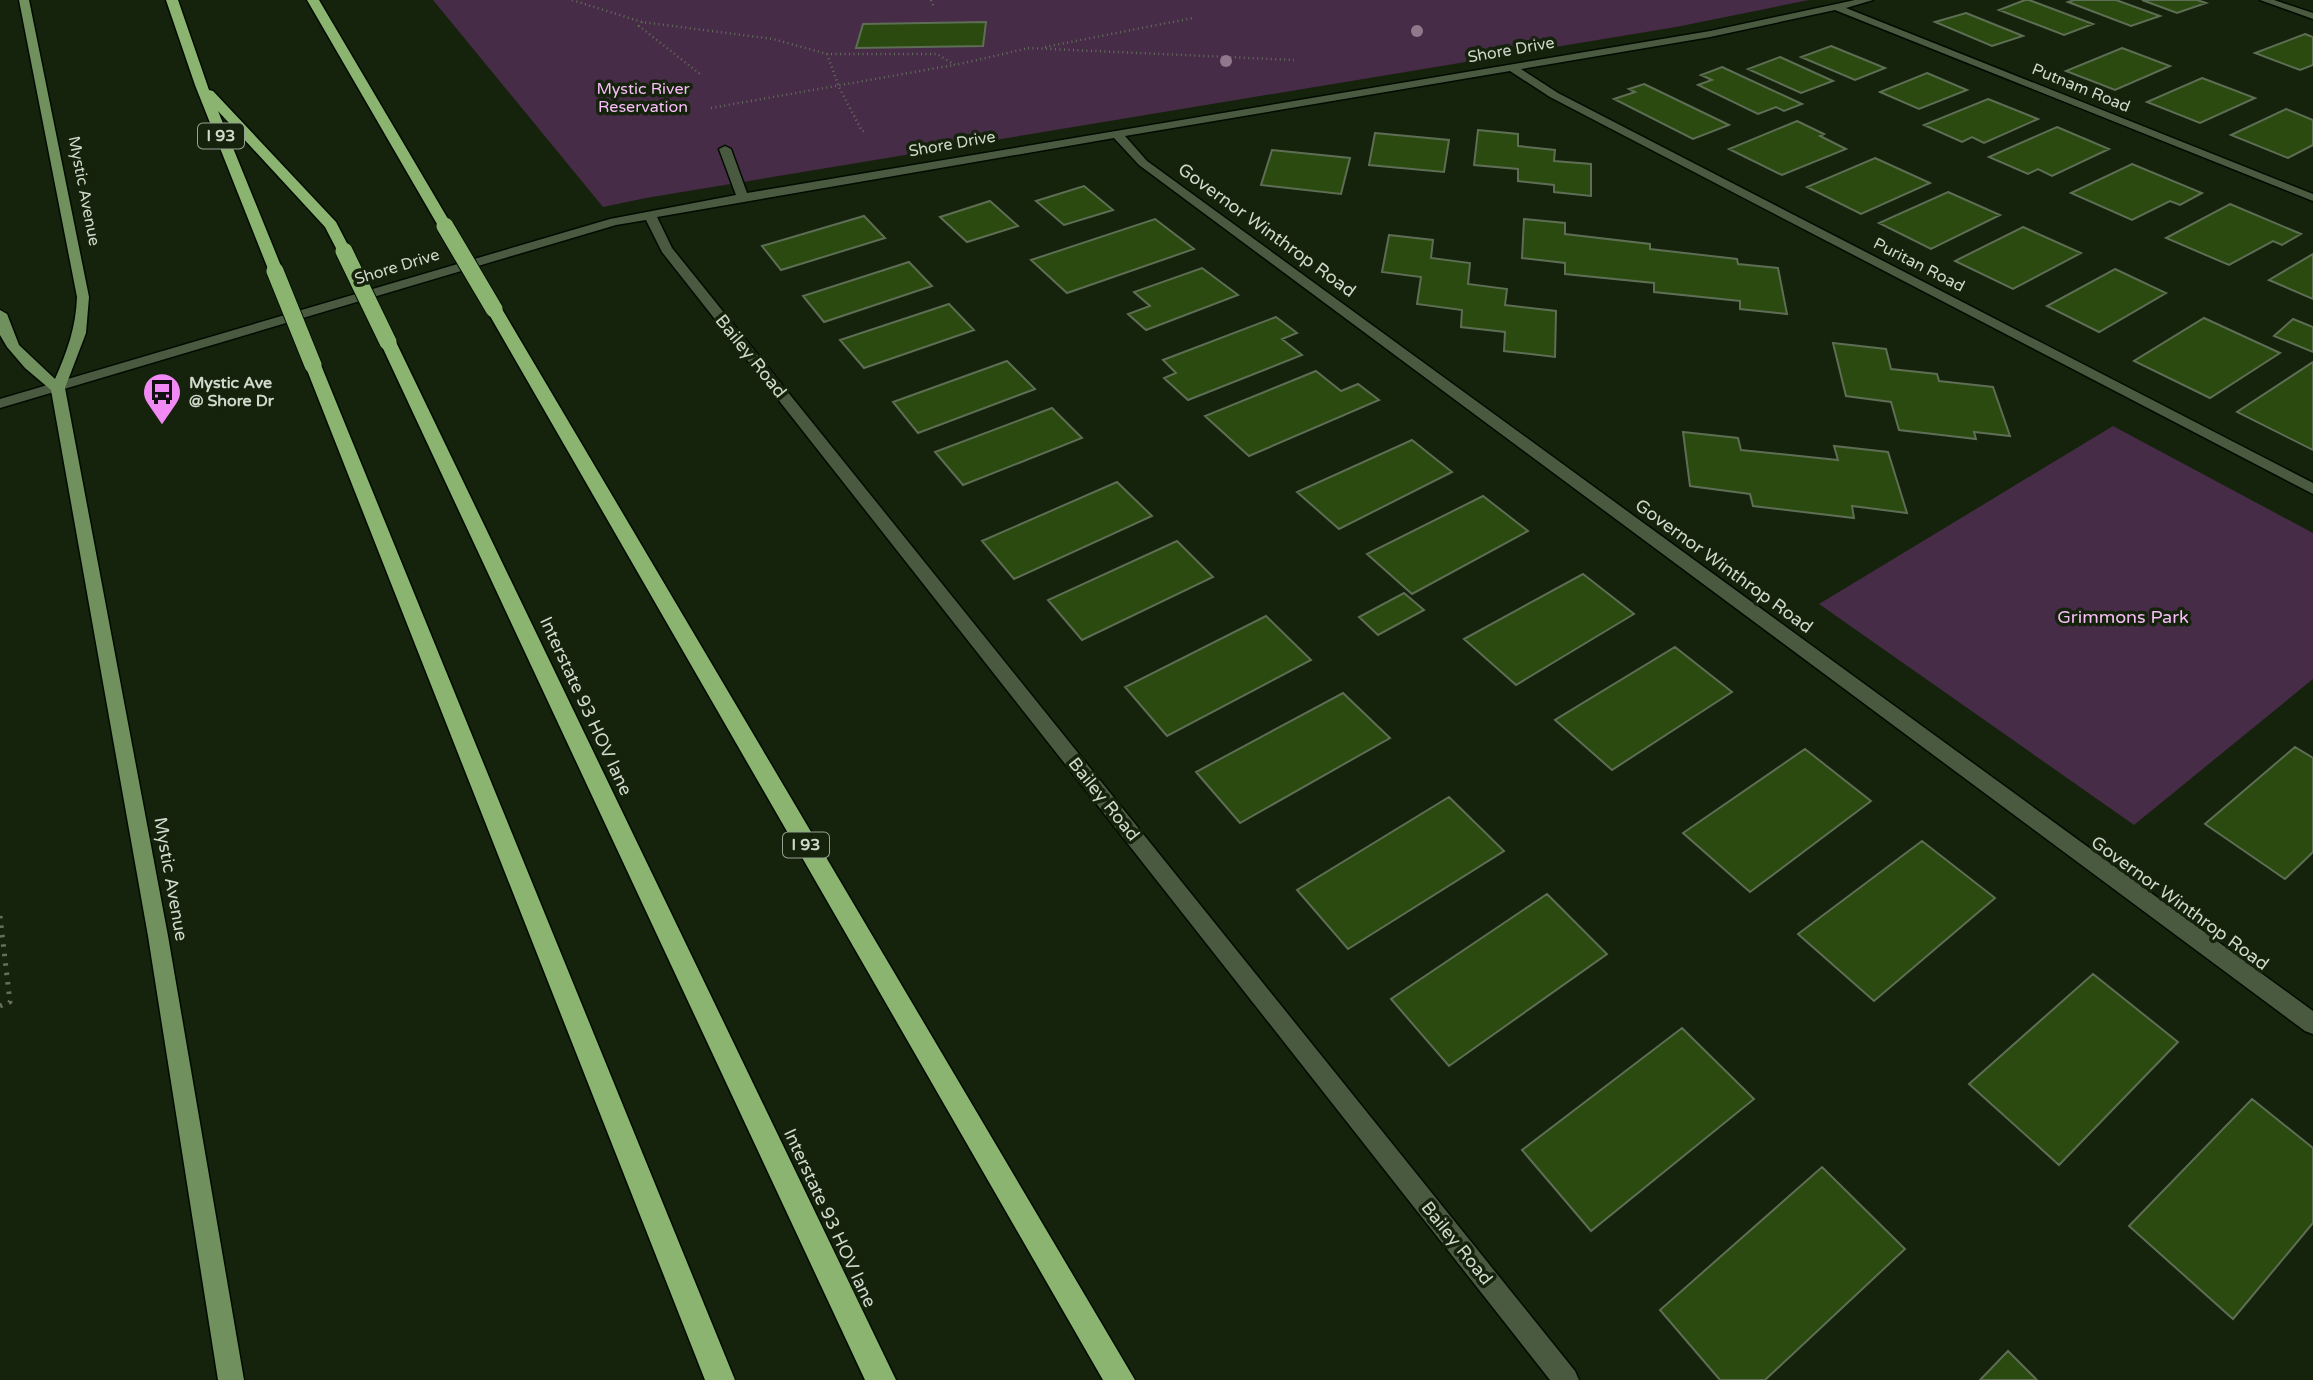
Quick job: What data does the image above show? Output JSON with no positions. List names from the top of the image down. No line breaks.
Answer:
{"streets":{"highway":["I 93","Interstate 93 HOV lane"],"main road":["Mystic Avenue"],"street":["Shore Drive","Putnam Road","Governor Winthrop Road","Puritan Road","Bailey Road"]},"crossings":[["Shore Drive","Putnam Road"],["Shore Drive","Mystic Avenue"],["Shore Drive","Governor Winthrop Road"],["Shore Drive","Puritan Road"],["Shore Drive","Bailey Road"],["I 93","Interstate 93 HOV lane"]],"parks":["Mystic River Reservation","Grimmons Park"],"places":{"bus stop":["Mystic Ave @ Shore Dr"]}}
